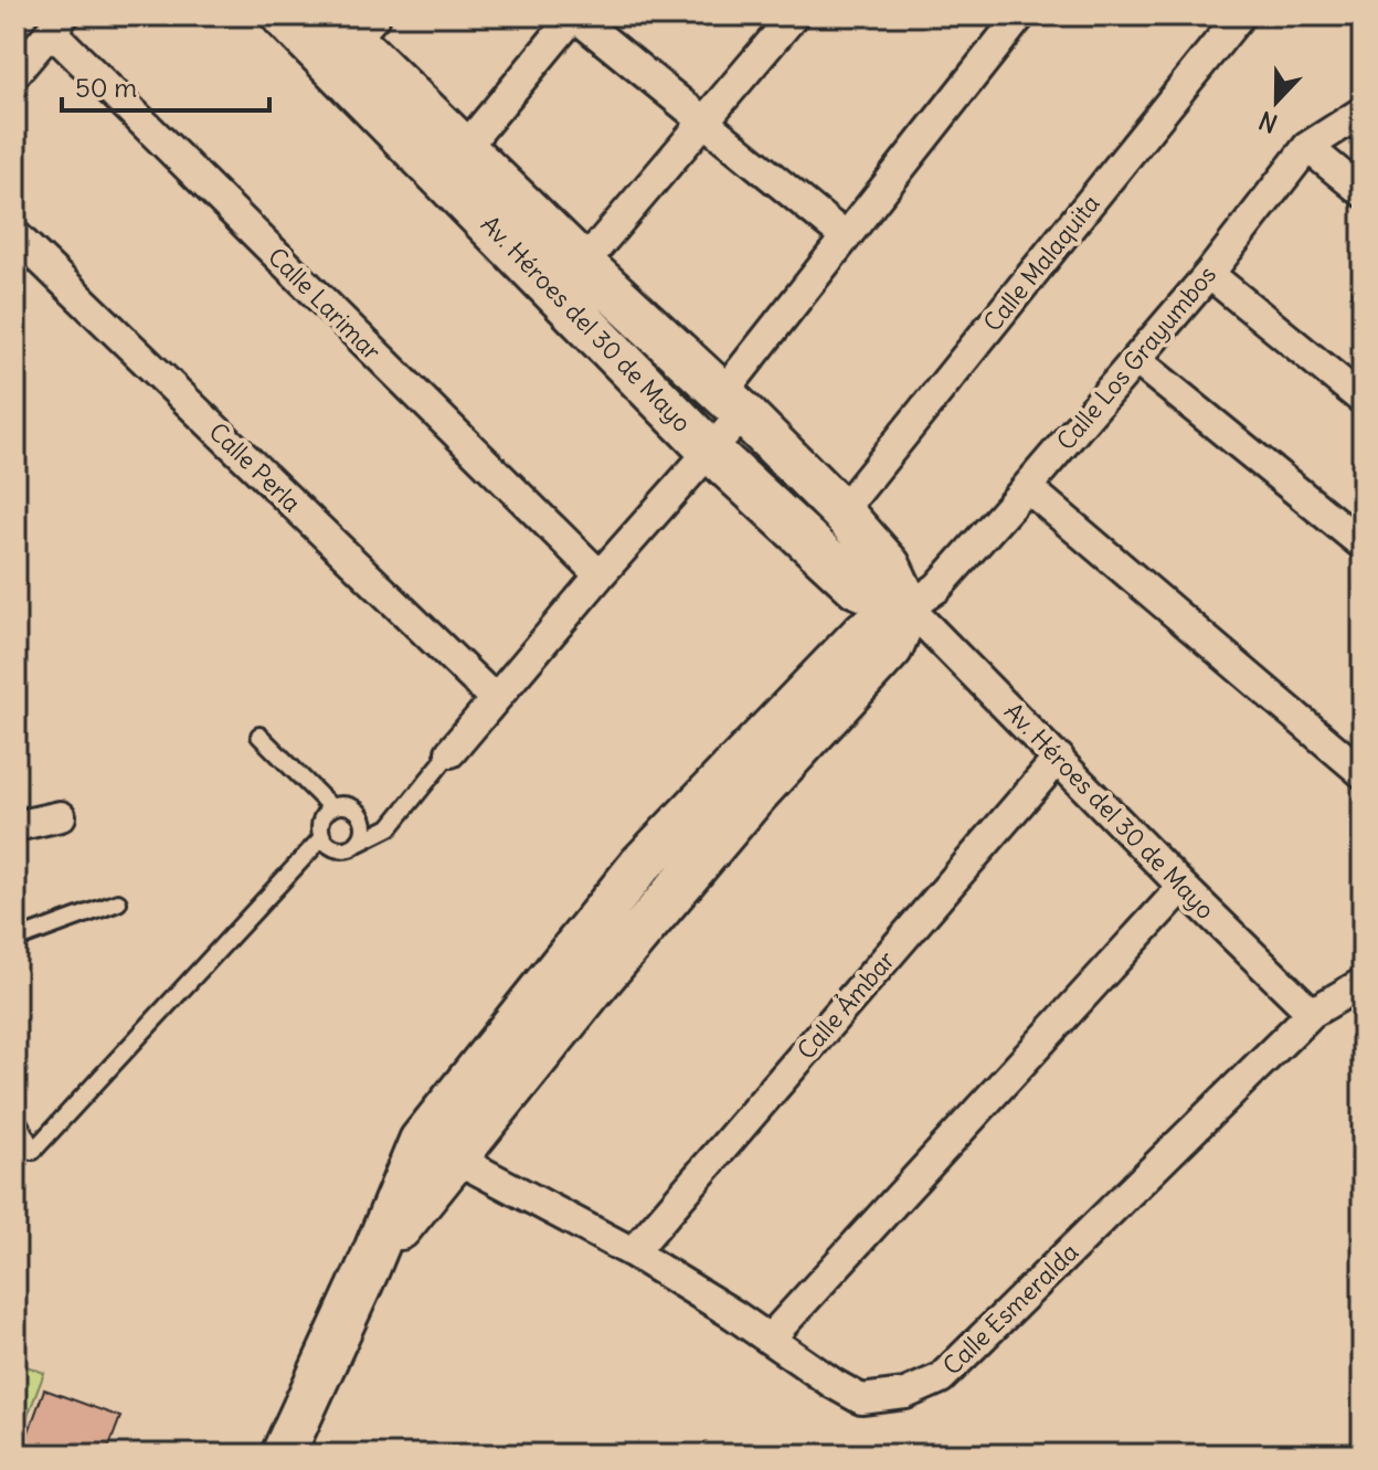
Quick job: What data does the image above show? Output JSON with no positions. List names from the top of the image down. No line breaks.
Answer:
{"streets":{"street":["Calle Malaquita","Calle Larimar","Av. Héroes del 30 de Mayo","Calle Los Grayumbos","Calle Perla","Calle Ámbar","Calle Esmeralda"]},"crossings":[["Calle Malaquita","Av. Héroes del 30 de Mayo"],["Av. Héroes del 30 de Mayo","Calle Los Grayumbos"],["Av. Héroes del 30 de Mayo","Calle Ámbar"],["Av. Héroes del 30 de Mayo","Calle Esmeralda"],["Calle Ámbar","Calle Esmeralda"]],"scale_bar":"50 m","north":"bottom"}
